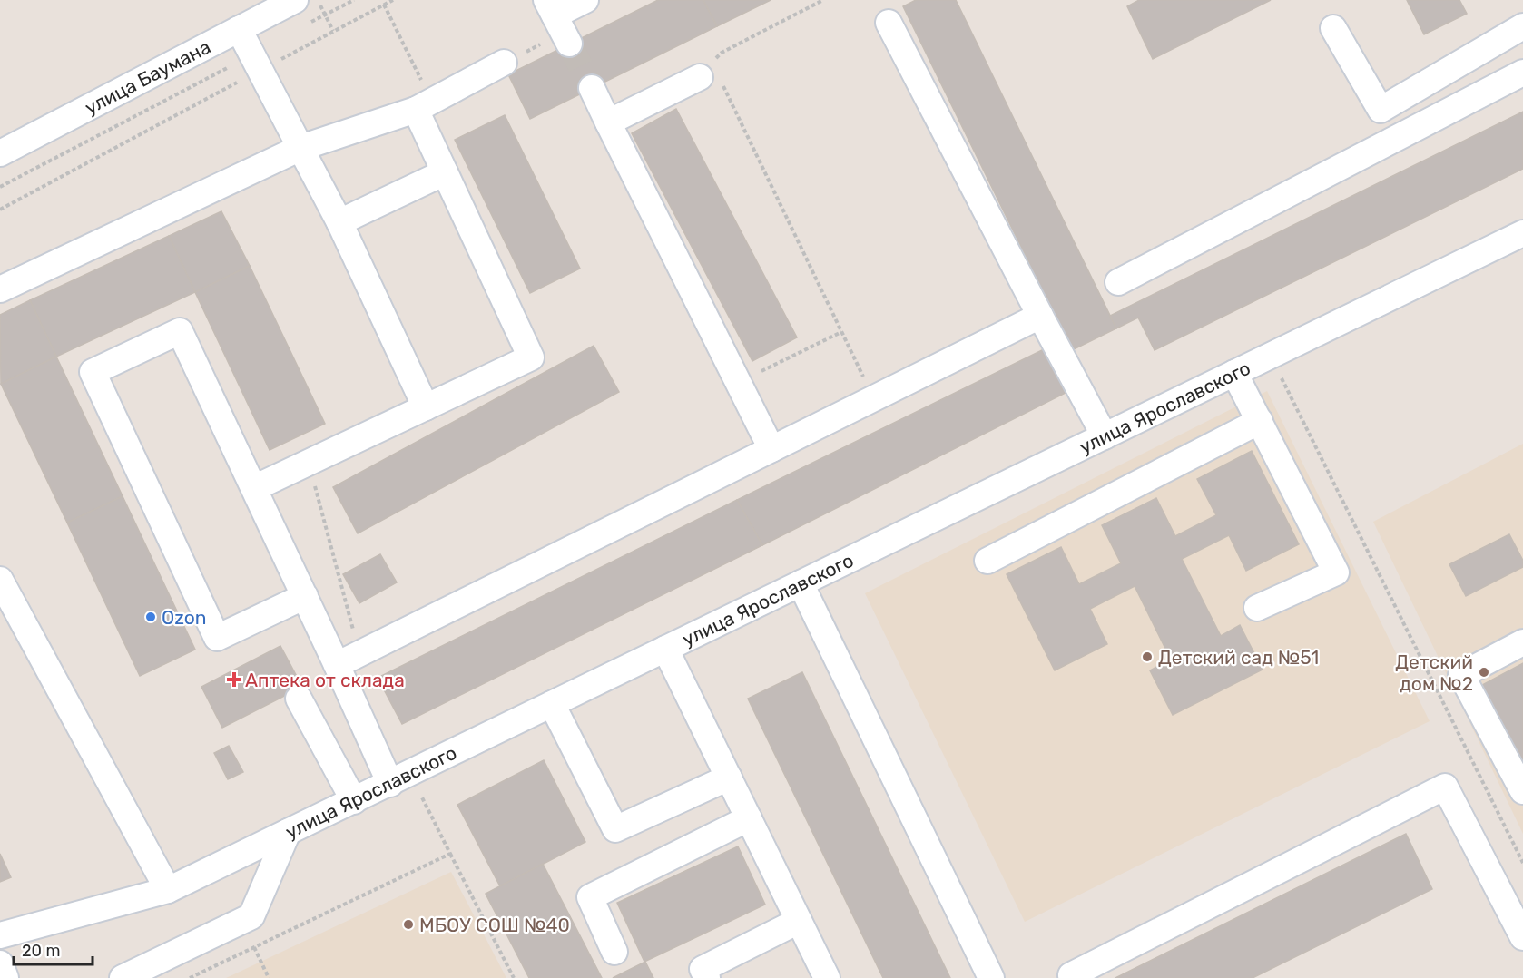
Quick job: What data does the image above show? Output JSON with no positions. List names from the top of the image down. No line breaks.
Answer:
{"streets":{"street":["улица Баумана","улица Ярославского"]},"places":{"other":["Ozon","Детский сад №51","Детский дом №2","МБОУ СОШ №40"],"health":["Аптека от склада"]},"scale_bar":"20 m"}
